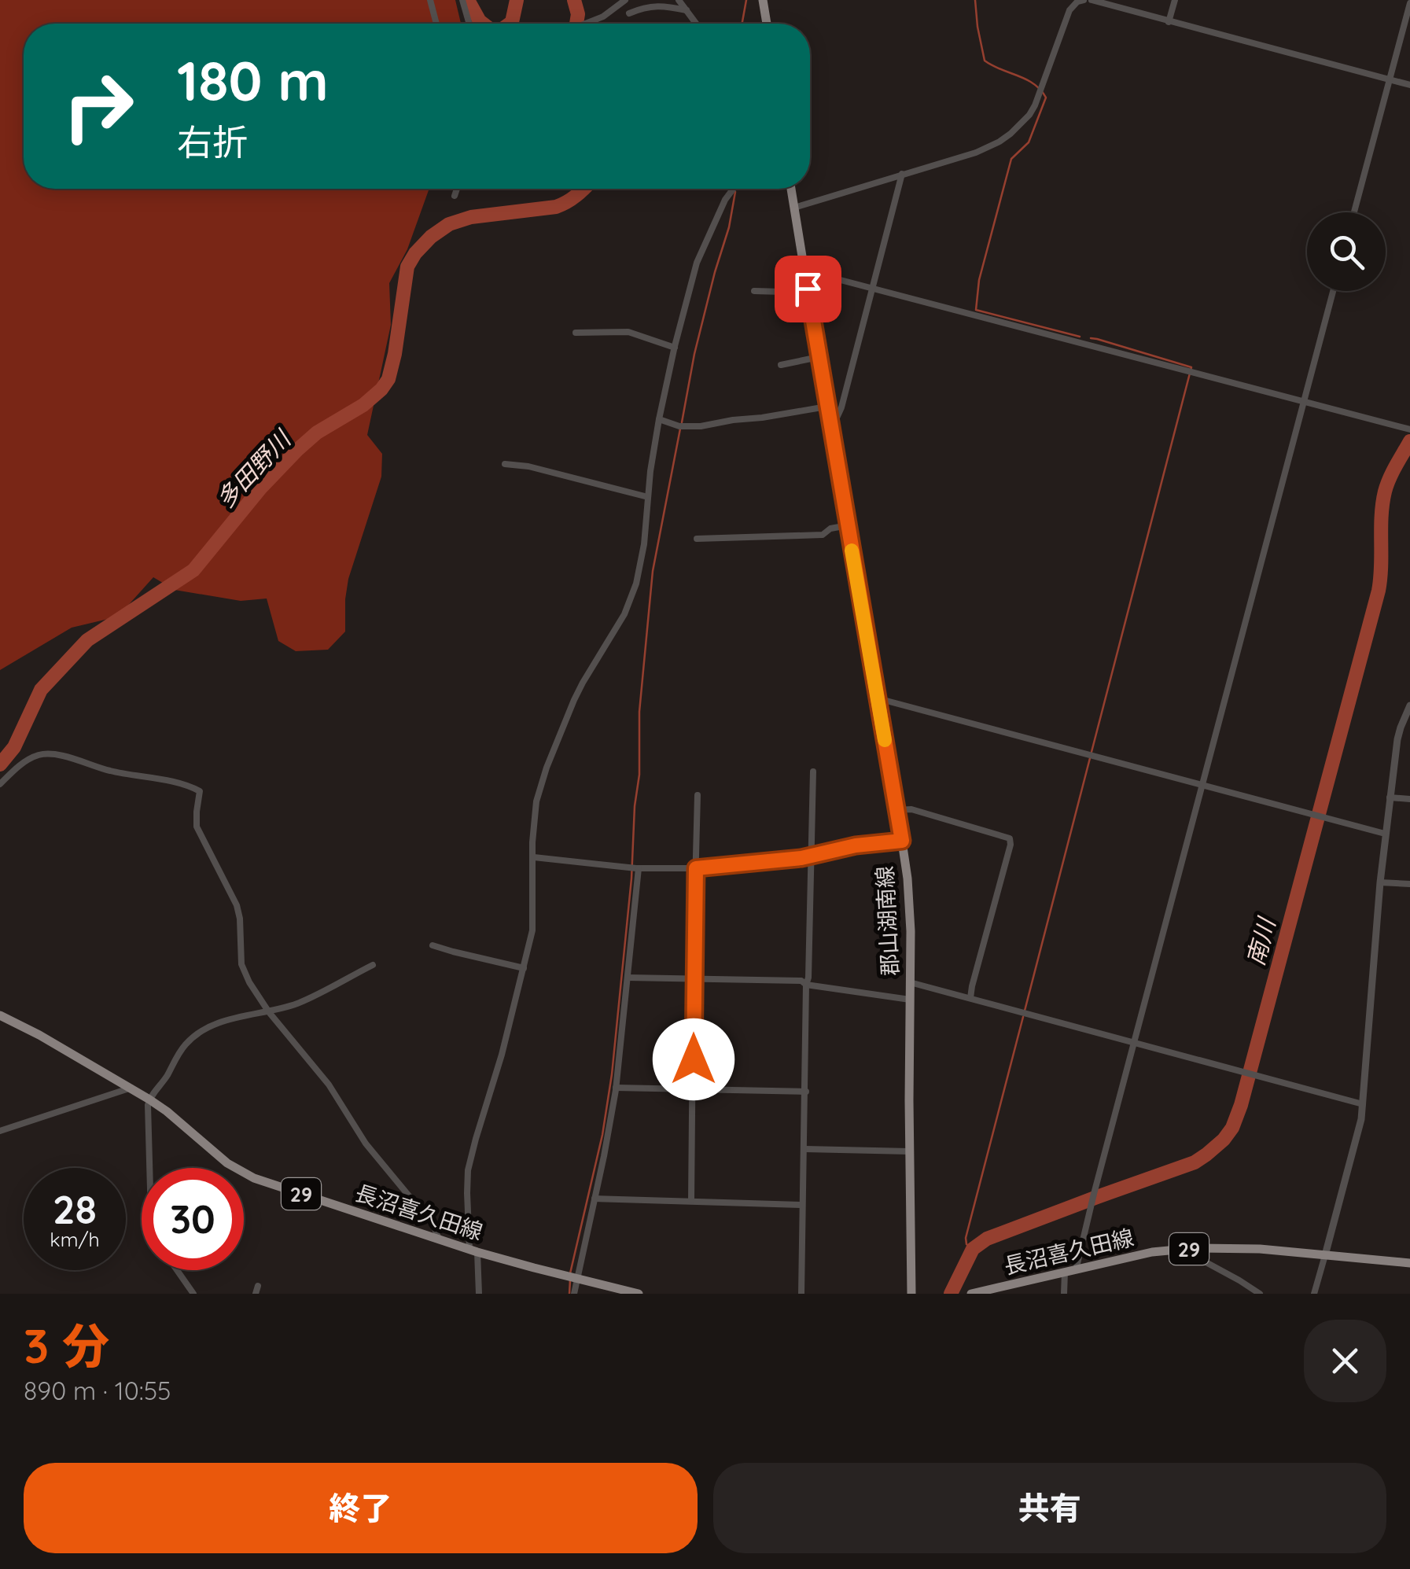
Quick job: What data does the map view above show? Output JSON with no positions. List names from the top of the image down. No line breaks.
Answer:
{"streets":{"main road":["郡山湖南線","29","長沼喜久田線"]},"water":["多田野川","南川"],"page":{"turn":["180 m","右折"],"speed":"28 km/h","limit":"30","heading":["3 分","890 m · 10:55"],"buttons":["終了","共有"]}}
